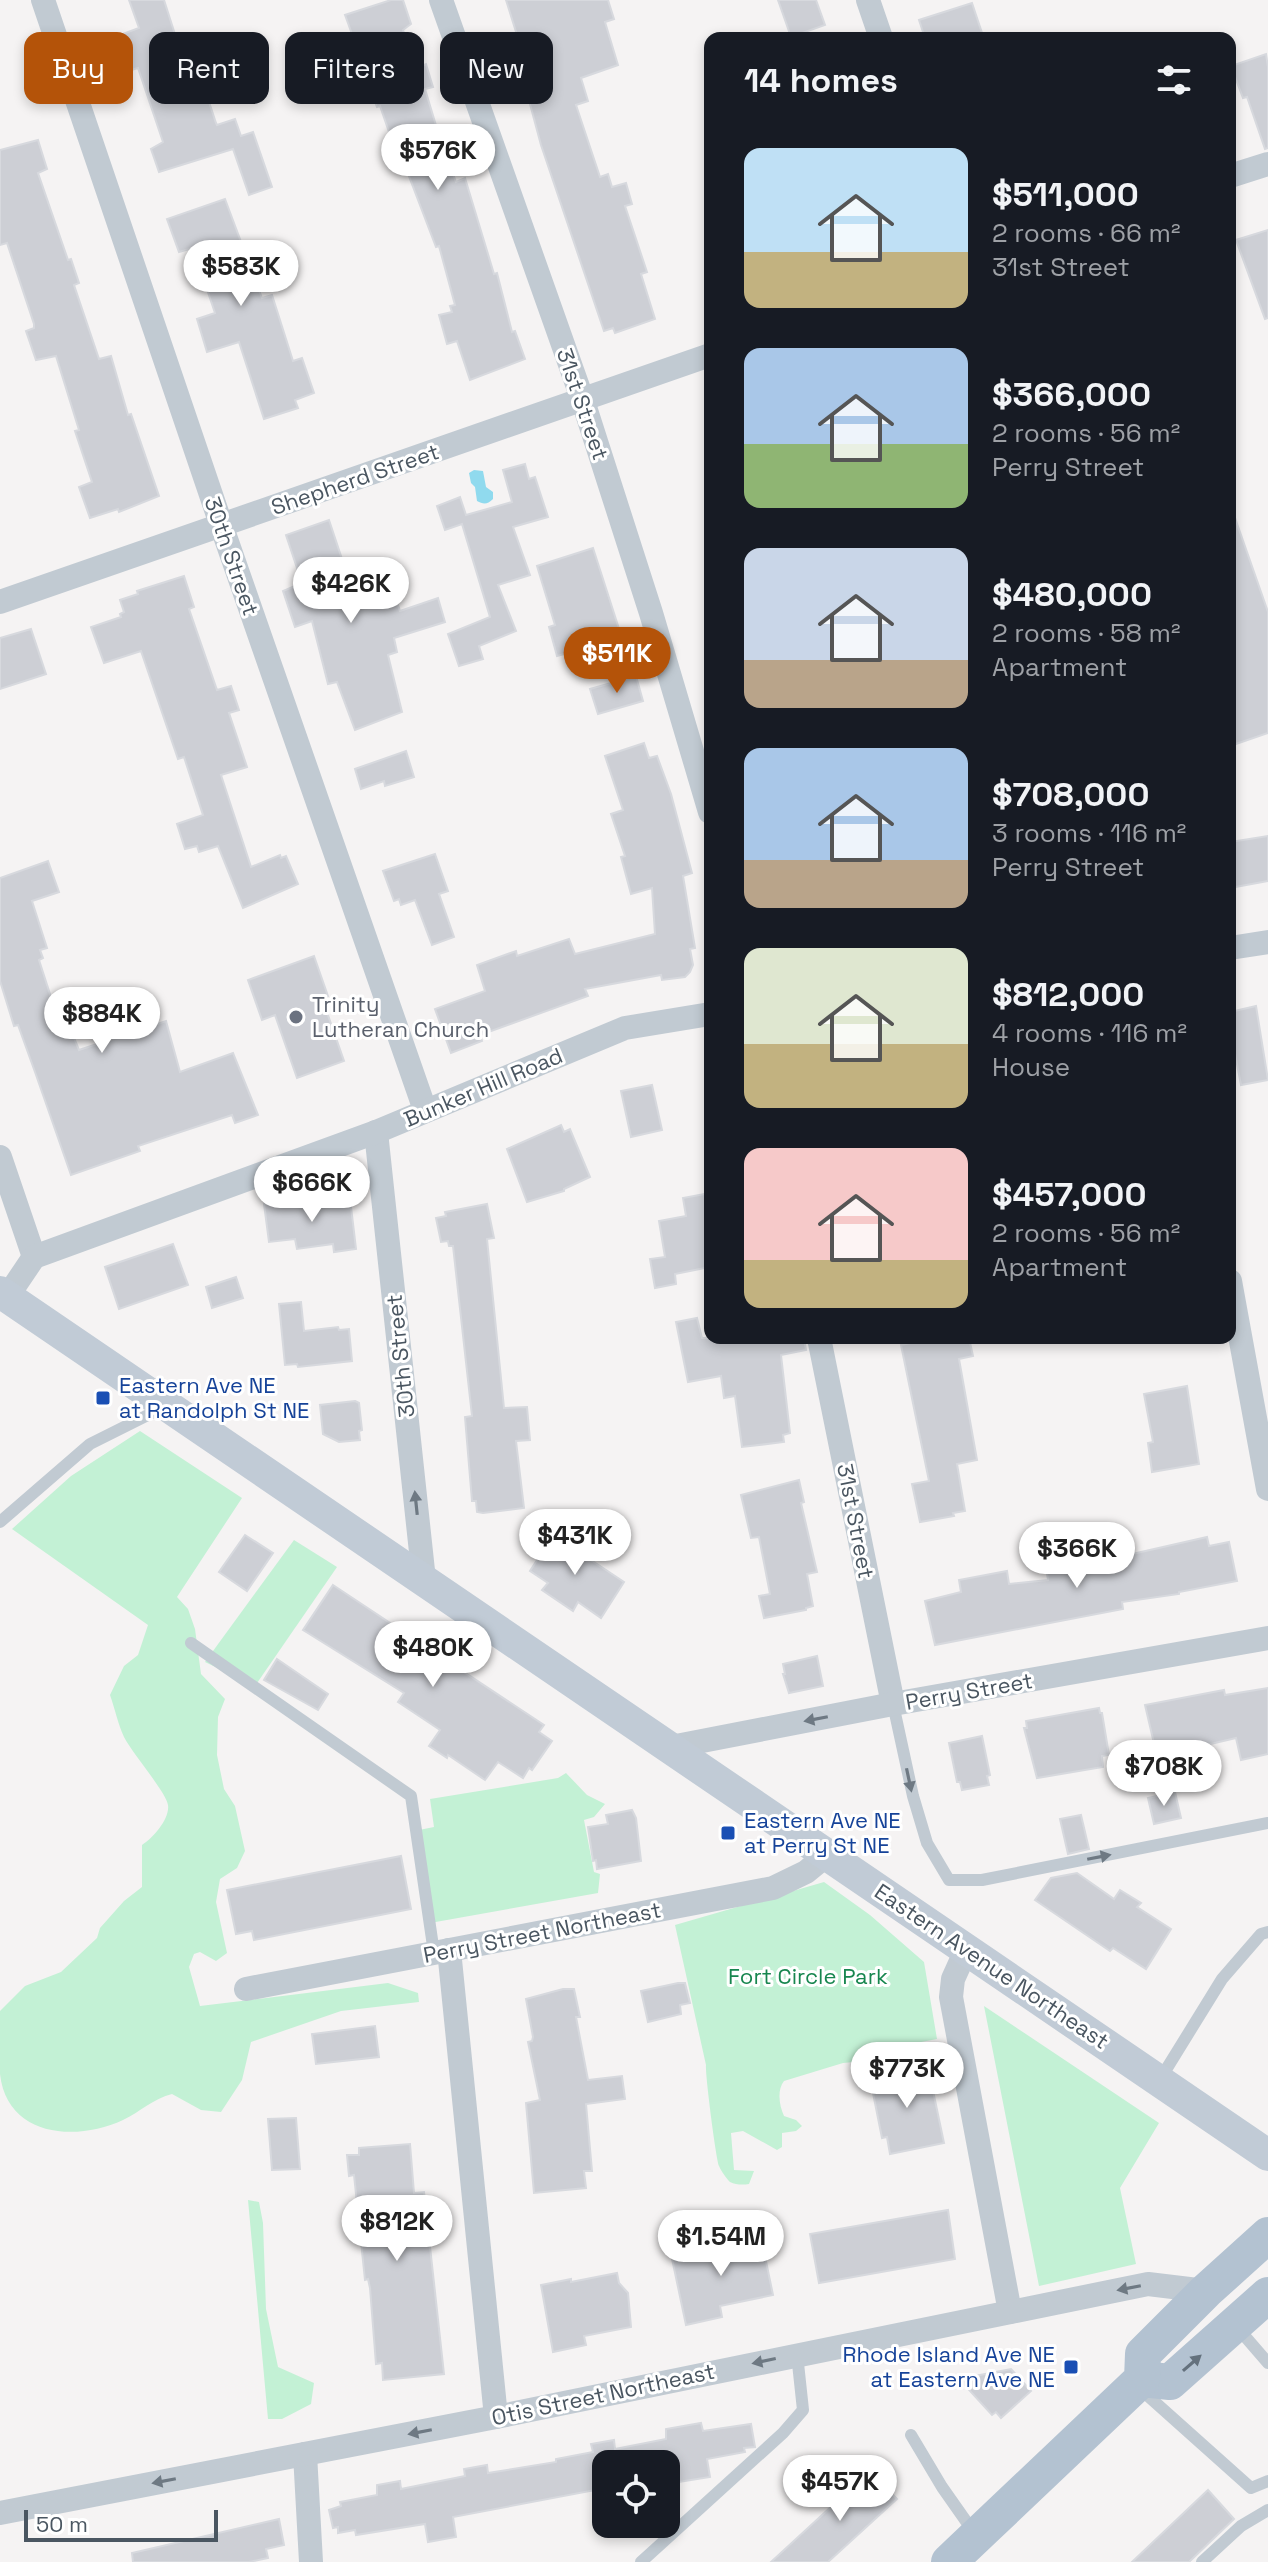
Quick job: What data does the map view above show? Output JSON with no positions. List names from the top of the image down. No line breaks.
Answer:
{"streets":{"main road":["Eastern Avenue Northeast"],"street":["31st Street","Shepherd Street","30th Street","Bunker Hill Road","Perry Street","Perry Street Northeast","Otis Street Northeast"]},"crossings":[["31st Street","Shepherd Street"],["31st Street","Perry Street"],["Shepherd Street","30th Street"],["30th Street","Bunker Hill Road"],["30th Street","Eastern Avenue Northeast"],["Perry Street","Eastern Avenue Northeast"],["Perry Street Northeast","Eastern Avenue Northeast"]],"one_way":["Perry Street","Otis Street Northeast"],"parks":["Fort Circle Park"],"places":{"other":["Trinity Lutheran Church"],"transit":["Eastern Ave NE at Randolph St NE","Eastern Ave NE at Perry St NE","Rhode Island Ave NE at Eastern Ave NE"]},"scale_bar":"50 m","page":{"chip":["Buy","Rent","Filters","New"],"heading":"14 homes","price":["$576K","$583K","$426K","$511K","$884K","$666K","$431K","$366K","$480K","$708K","$773K","$812K","$1.54M","$457K"],"list":[{"name":"$511,000","note":"2 rooms · 66 m² · 31st Street"},{"name":"$366,000","note":"2 rooms · 56 m² · Perry Street"},{"name":"$480,000","note":"2 rooms · 58 m² · Apartment"},{"name":"$708,000","note":"3 rooms · 116 m² · Perry Street"},{"name":"$812,000","note":"4 rooms · 116 m² · House"},{"name":"$457,000","note":"2 rooms · 56 m² · Apartment"}],"scale":"50 m"}}
